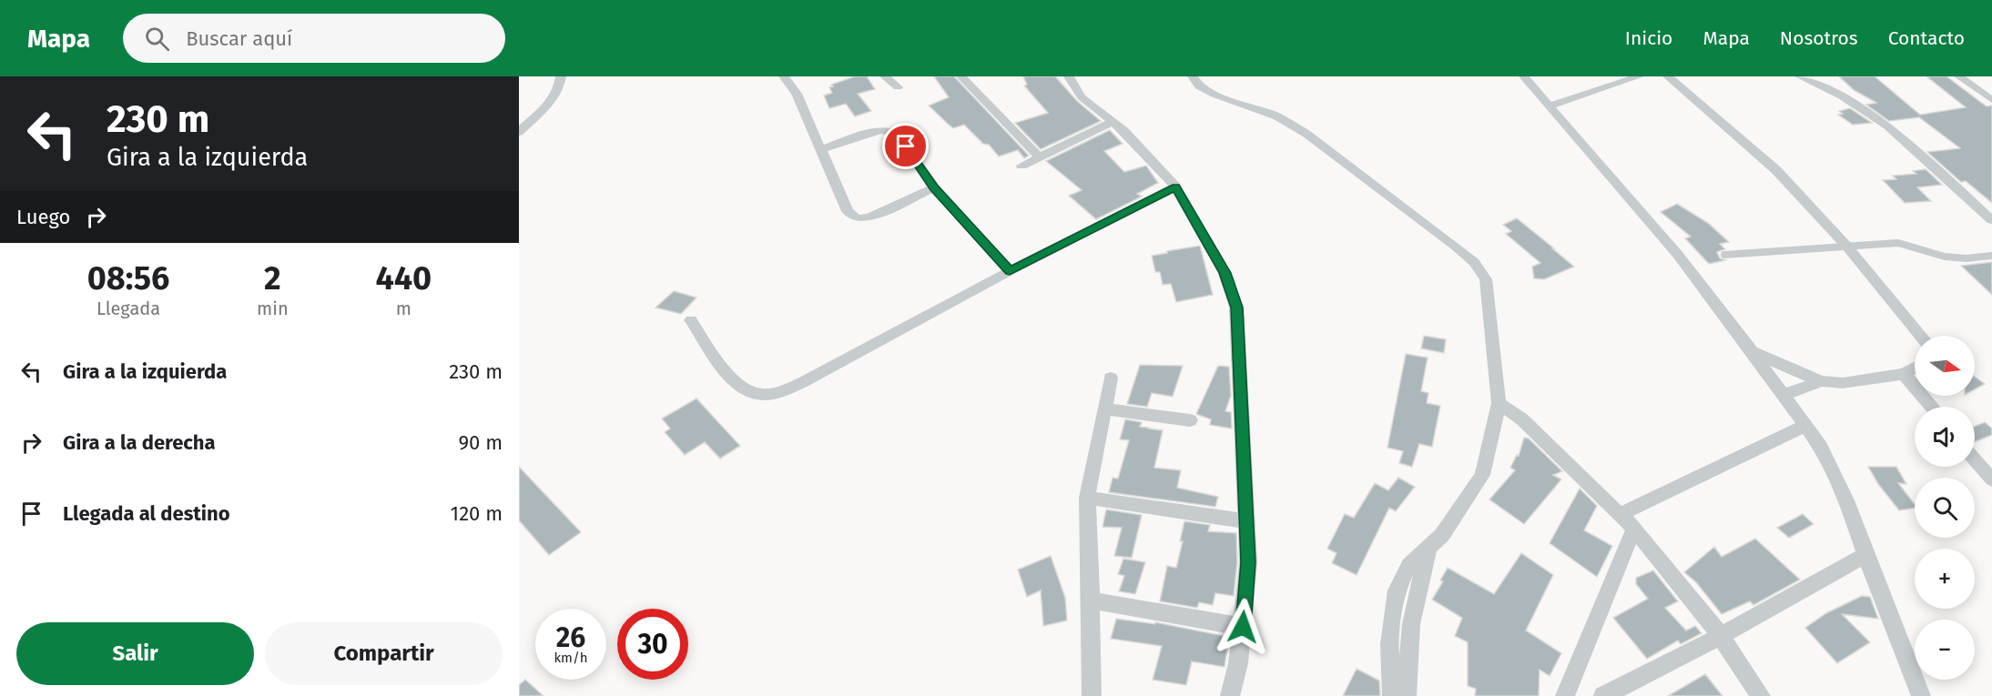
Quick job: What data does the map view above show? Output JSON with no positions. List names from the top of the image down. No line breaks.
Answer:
{"north":"right","page":{"header":"Mapa","search":"Buscar aquí","nav":["Inicio","Mapa","Nosotros","Contacto"],"turn":["230 m","Gira a la izquierda"],"then":"Luego","eta":["08:56","Llegada","2","min","440","m"],"list":[{"name":"Gira a la izquierda","value":"230 m"},{"name":"Gira a la derecha","value":"90 m"},{"name":"Llegada al destino","value":"120 m"}],"map_buttons":["+","−"],"speed":"26 km/h","limit":"30","buttons":["Salir","Compartir"]}}
